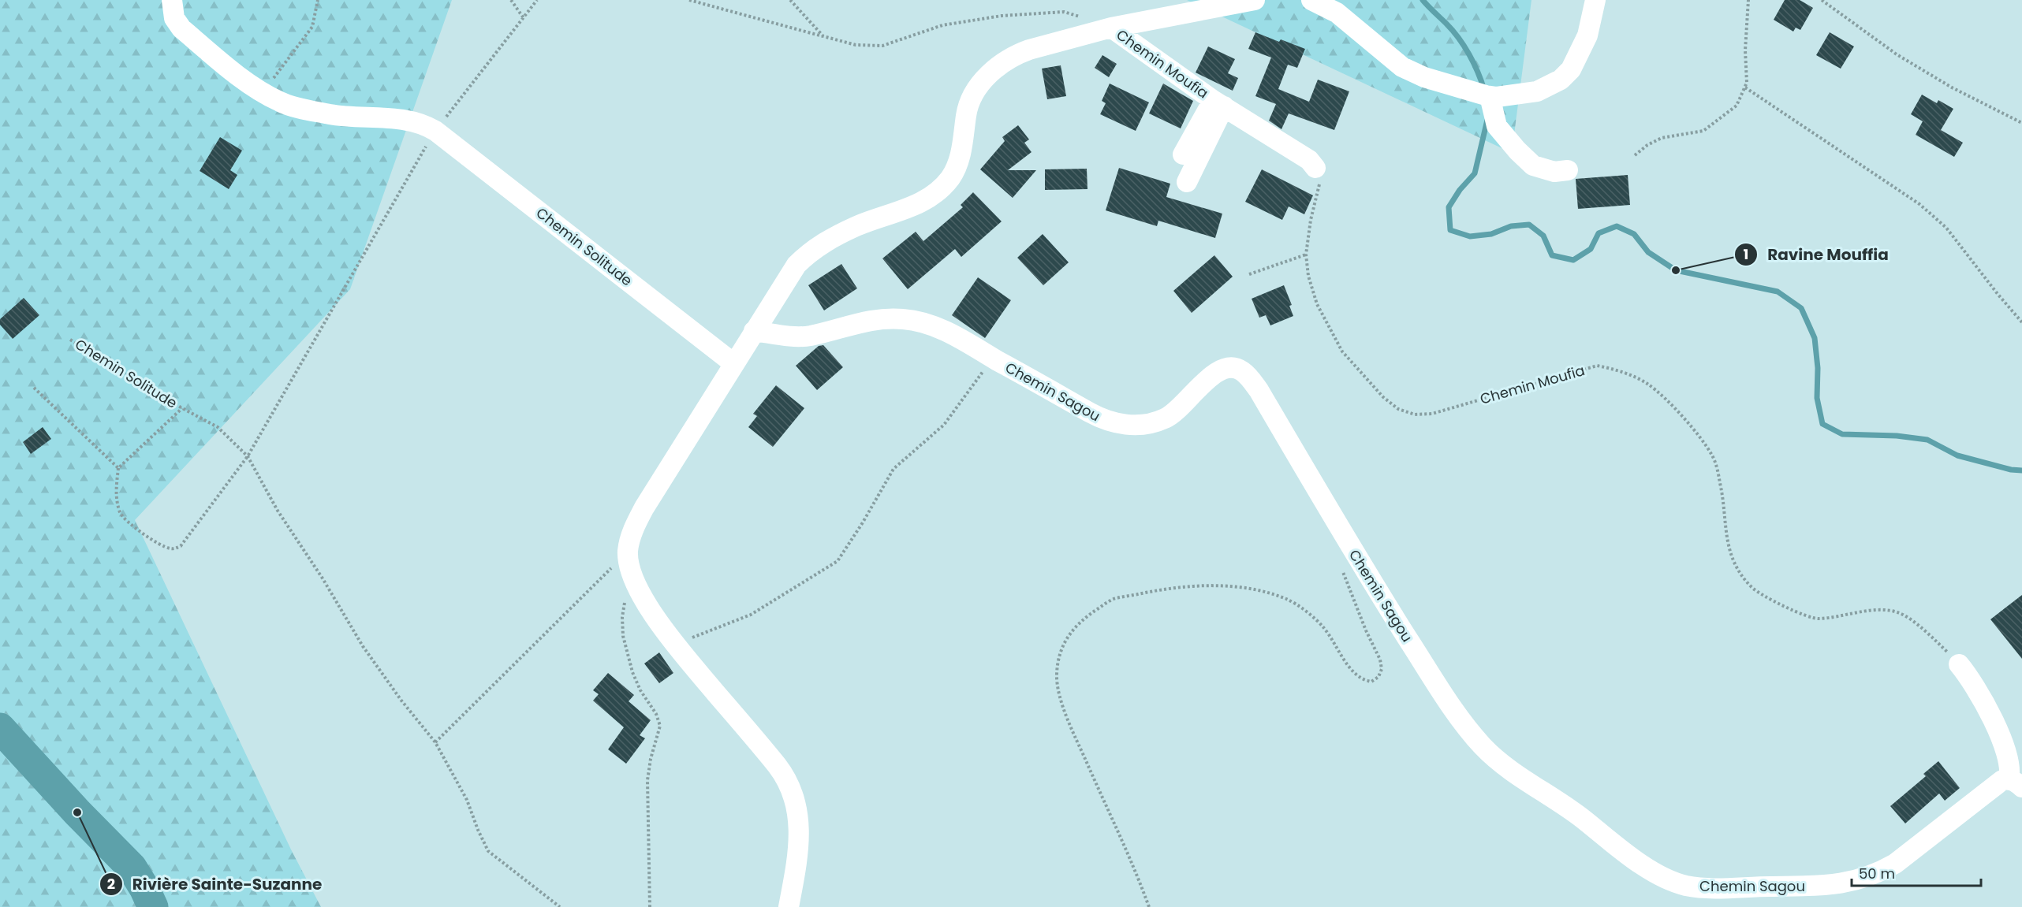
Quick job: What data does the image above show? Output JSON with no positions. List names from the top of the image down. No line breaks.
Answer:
{"streets":{"street":["Chemin Moufia","Chemin Solitude","Chemin Sagou"]},"places":["Ravine Mouffia","Rivière Sainte-Suzanne"],"scale_bar":"50 m"}
